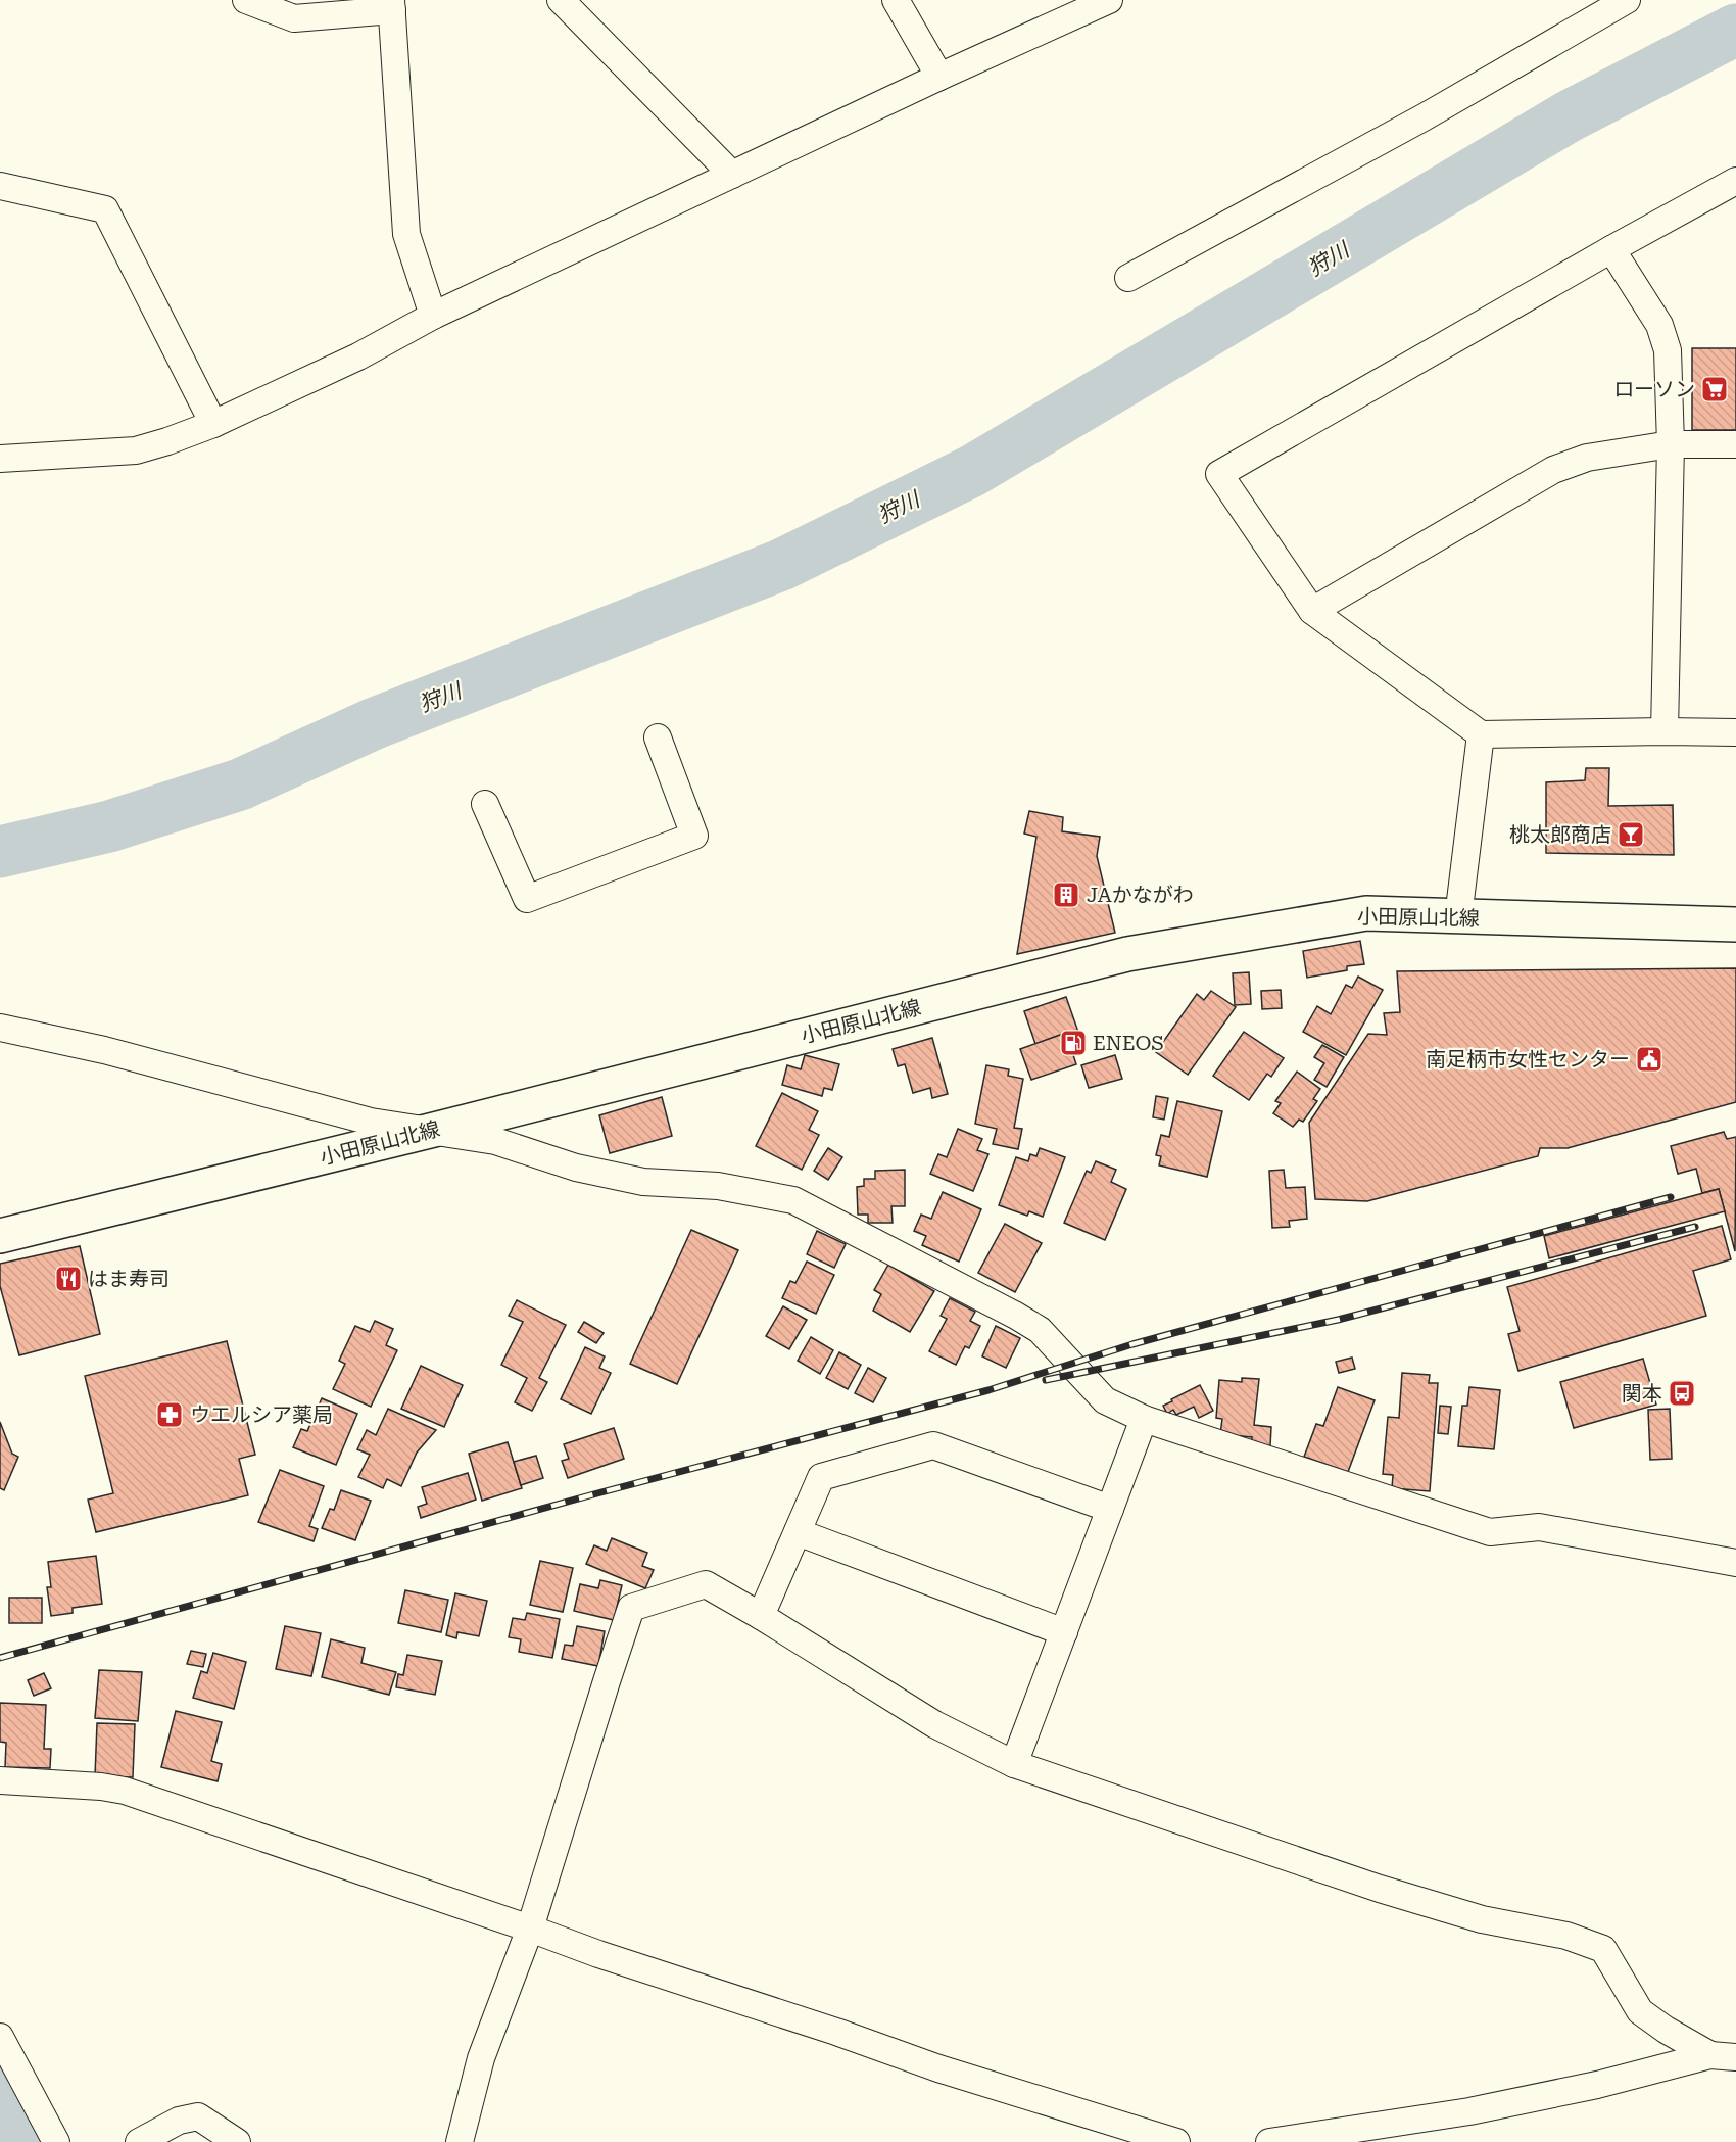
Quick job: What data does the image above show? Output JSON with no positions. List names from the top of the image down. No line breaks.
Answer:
{"streets":{"main road":["小田原山北線"]},"water":["狩川"],"places":{"supermarket":["ローソン"],"bar":["桃太郎商店"],"building":["JAかながわ"],"fuel station":["ENEOS"],"public building":["南足柄市女性センター"],"restaurant":["はま寿司"],"bus stop":["関本"],"pharmacy":["ウエルシア薬局"]}}
